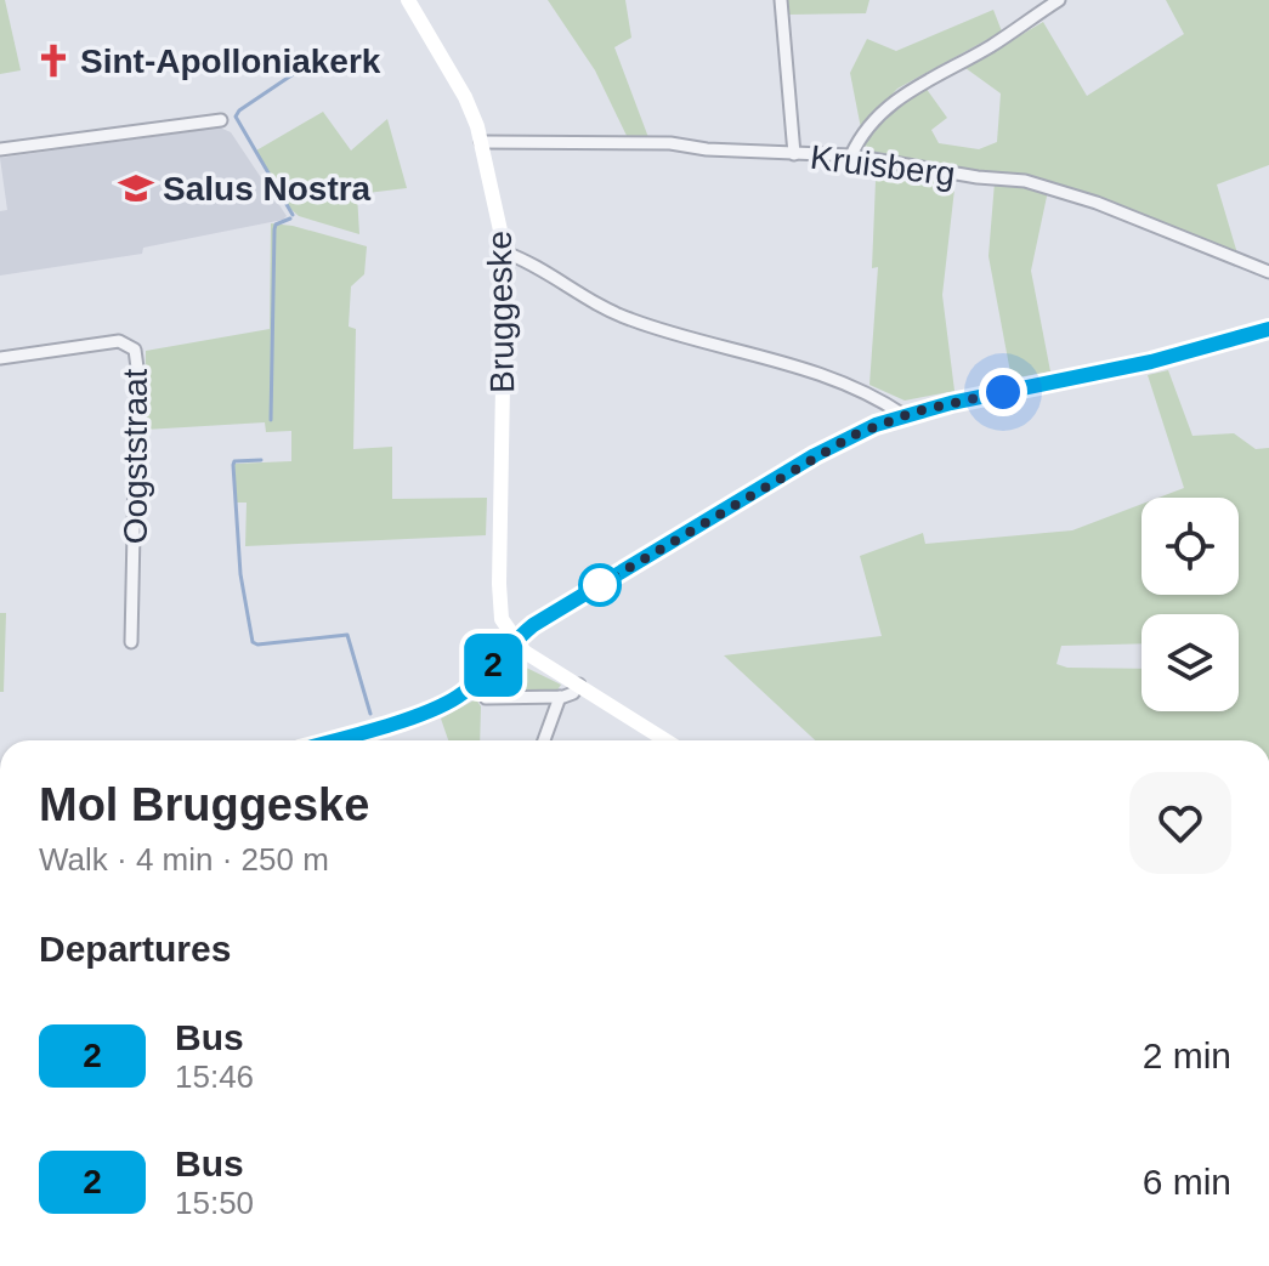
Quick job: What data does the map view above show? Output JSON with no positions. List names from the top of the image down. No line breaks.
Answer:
{"streets":{"street":["Kruisberg","Bruggeske","Oogststraat"]},"crossings":[["Kruisberg","Bruggeske"]],"places":{"church":["Sint-Apolloniakerk"],"school or university":["Salus Nostra"]},"lines":["bus line 2"],"page":{"on_map":"2","heading":[["Mol Bruggeske","Walk · 4 min · 250 m"],"Departures"],"list":[{"mark":"2","name":"Bus","note":"15:46","value":"2 min"},{"mark":"2","name":"Bus","note":"15:50","value":"6 min"}]}}
